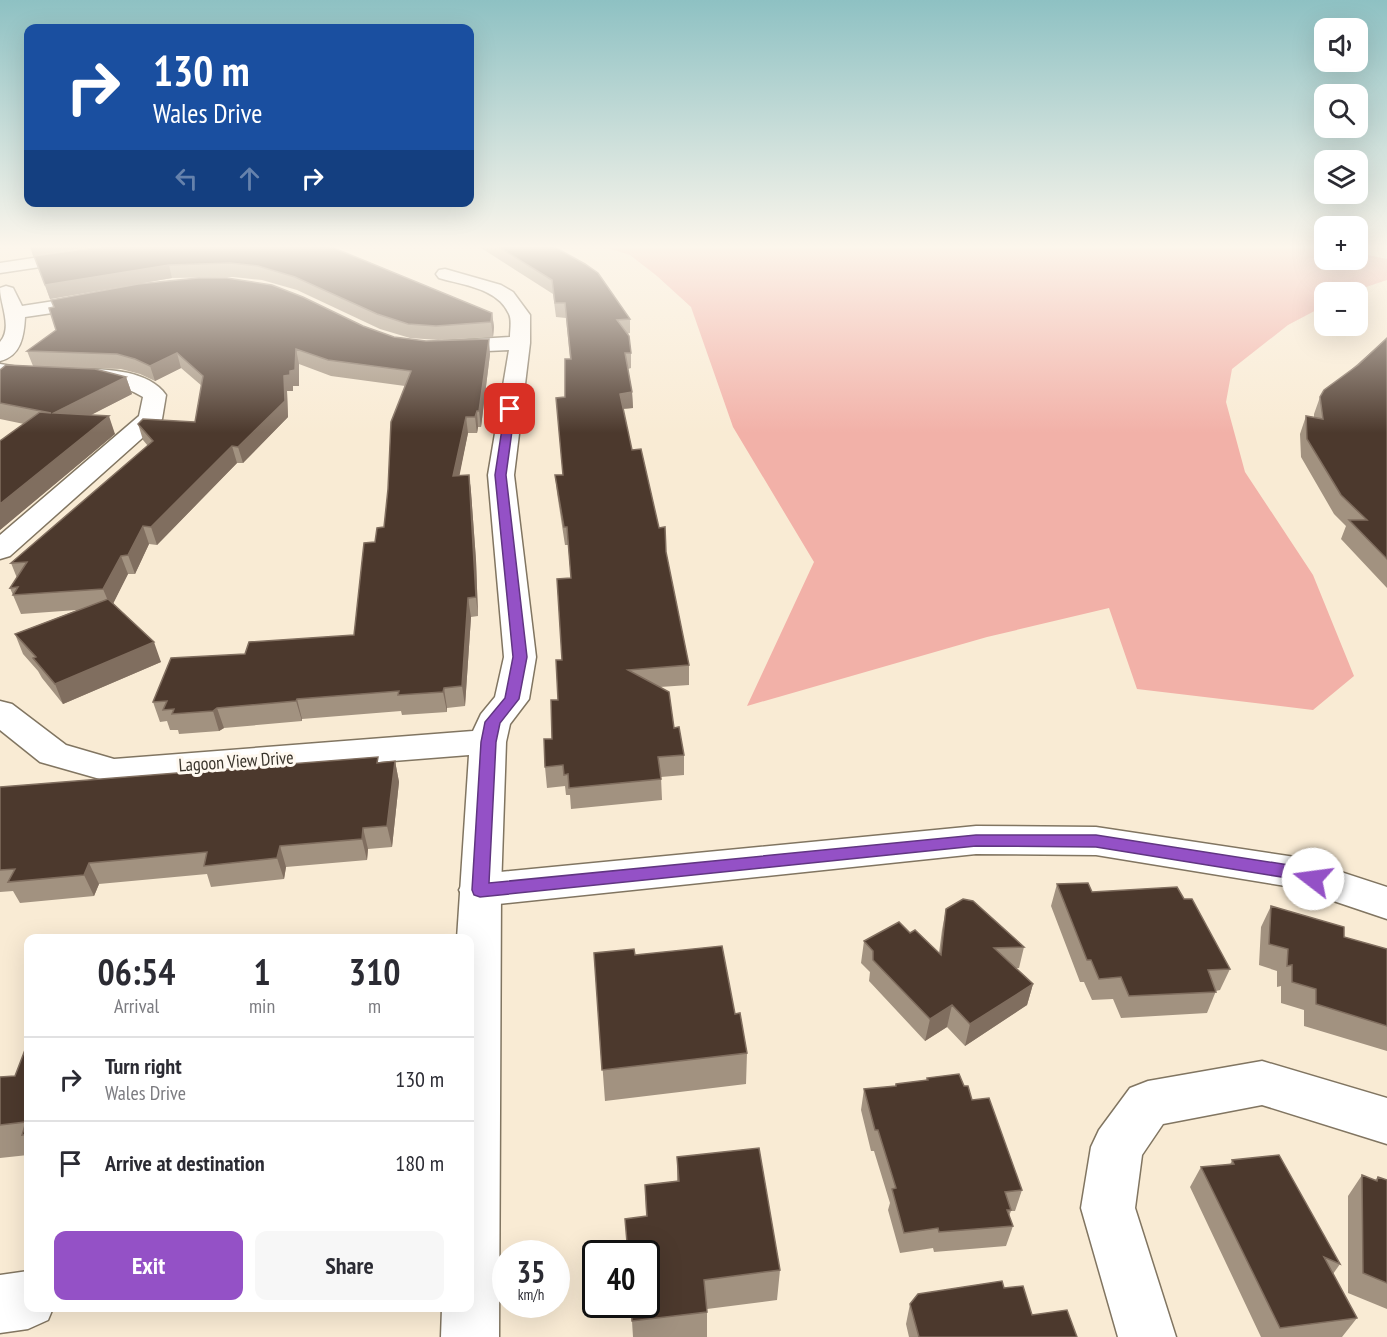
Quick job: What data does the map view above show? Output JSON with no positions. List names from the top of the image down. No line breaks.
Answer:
{"streets":{"street":["Lagoon View Drive"]},"page":{"map_buttons":["+","−"],"turn":["130 m","Wales Drive"],"eta":["06:54","Arrival","1","min","310","m"],"list":[{"name":"Turn right","note":"Wales Drive","value":"130 m"},{"name":"Arrive at destination","value":"180 m"}],"buttons":["Exit","Share"],"speed":"35 km/h","limit":"40"}}
